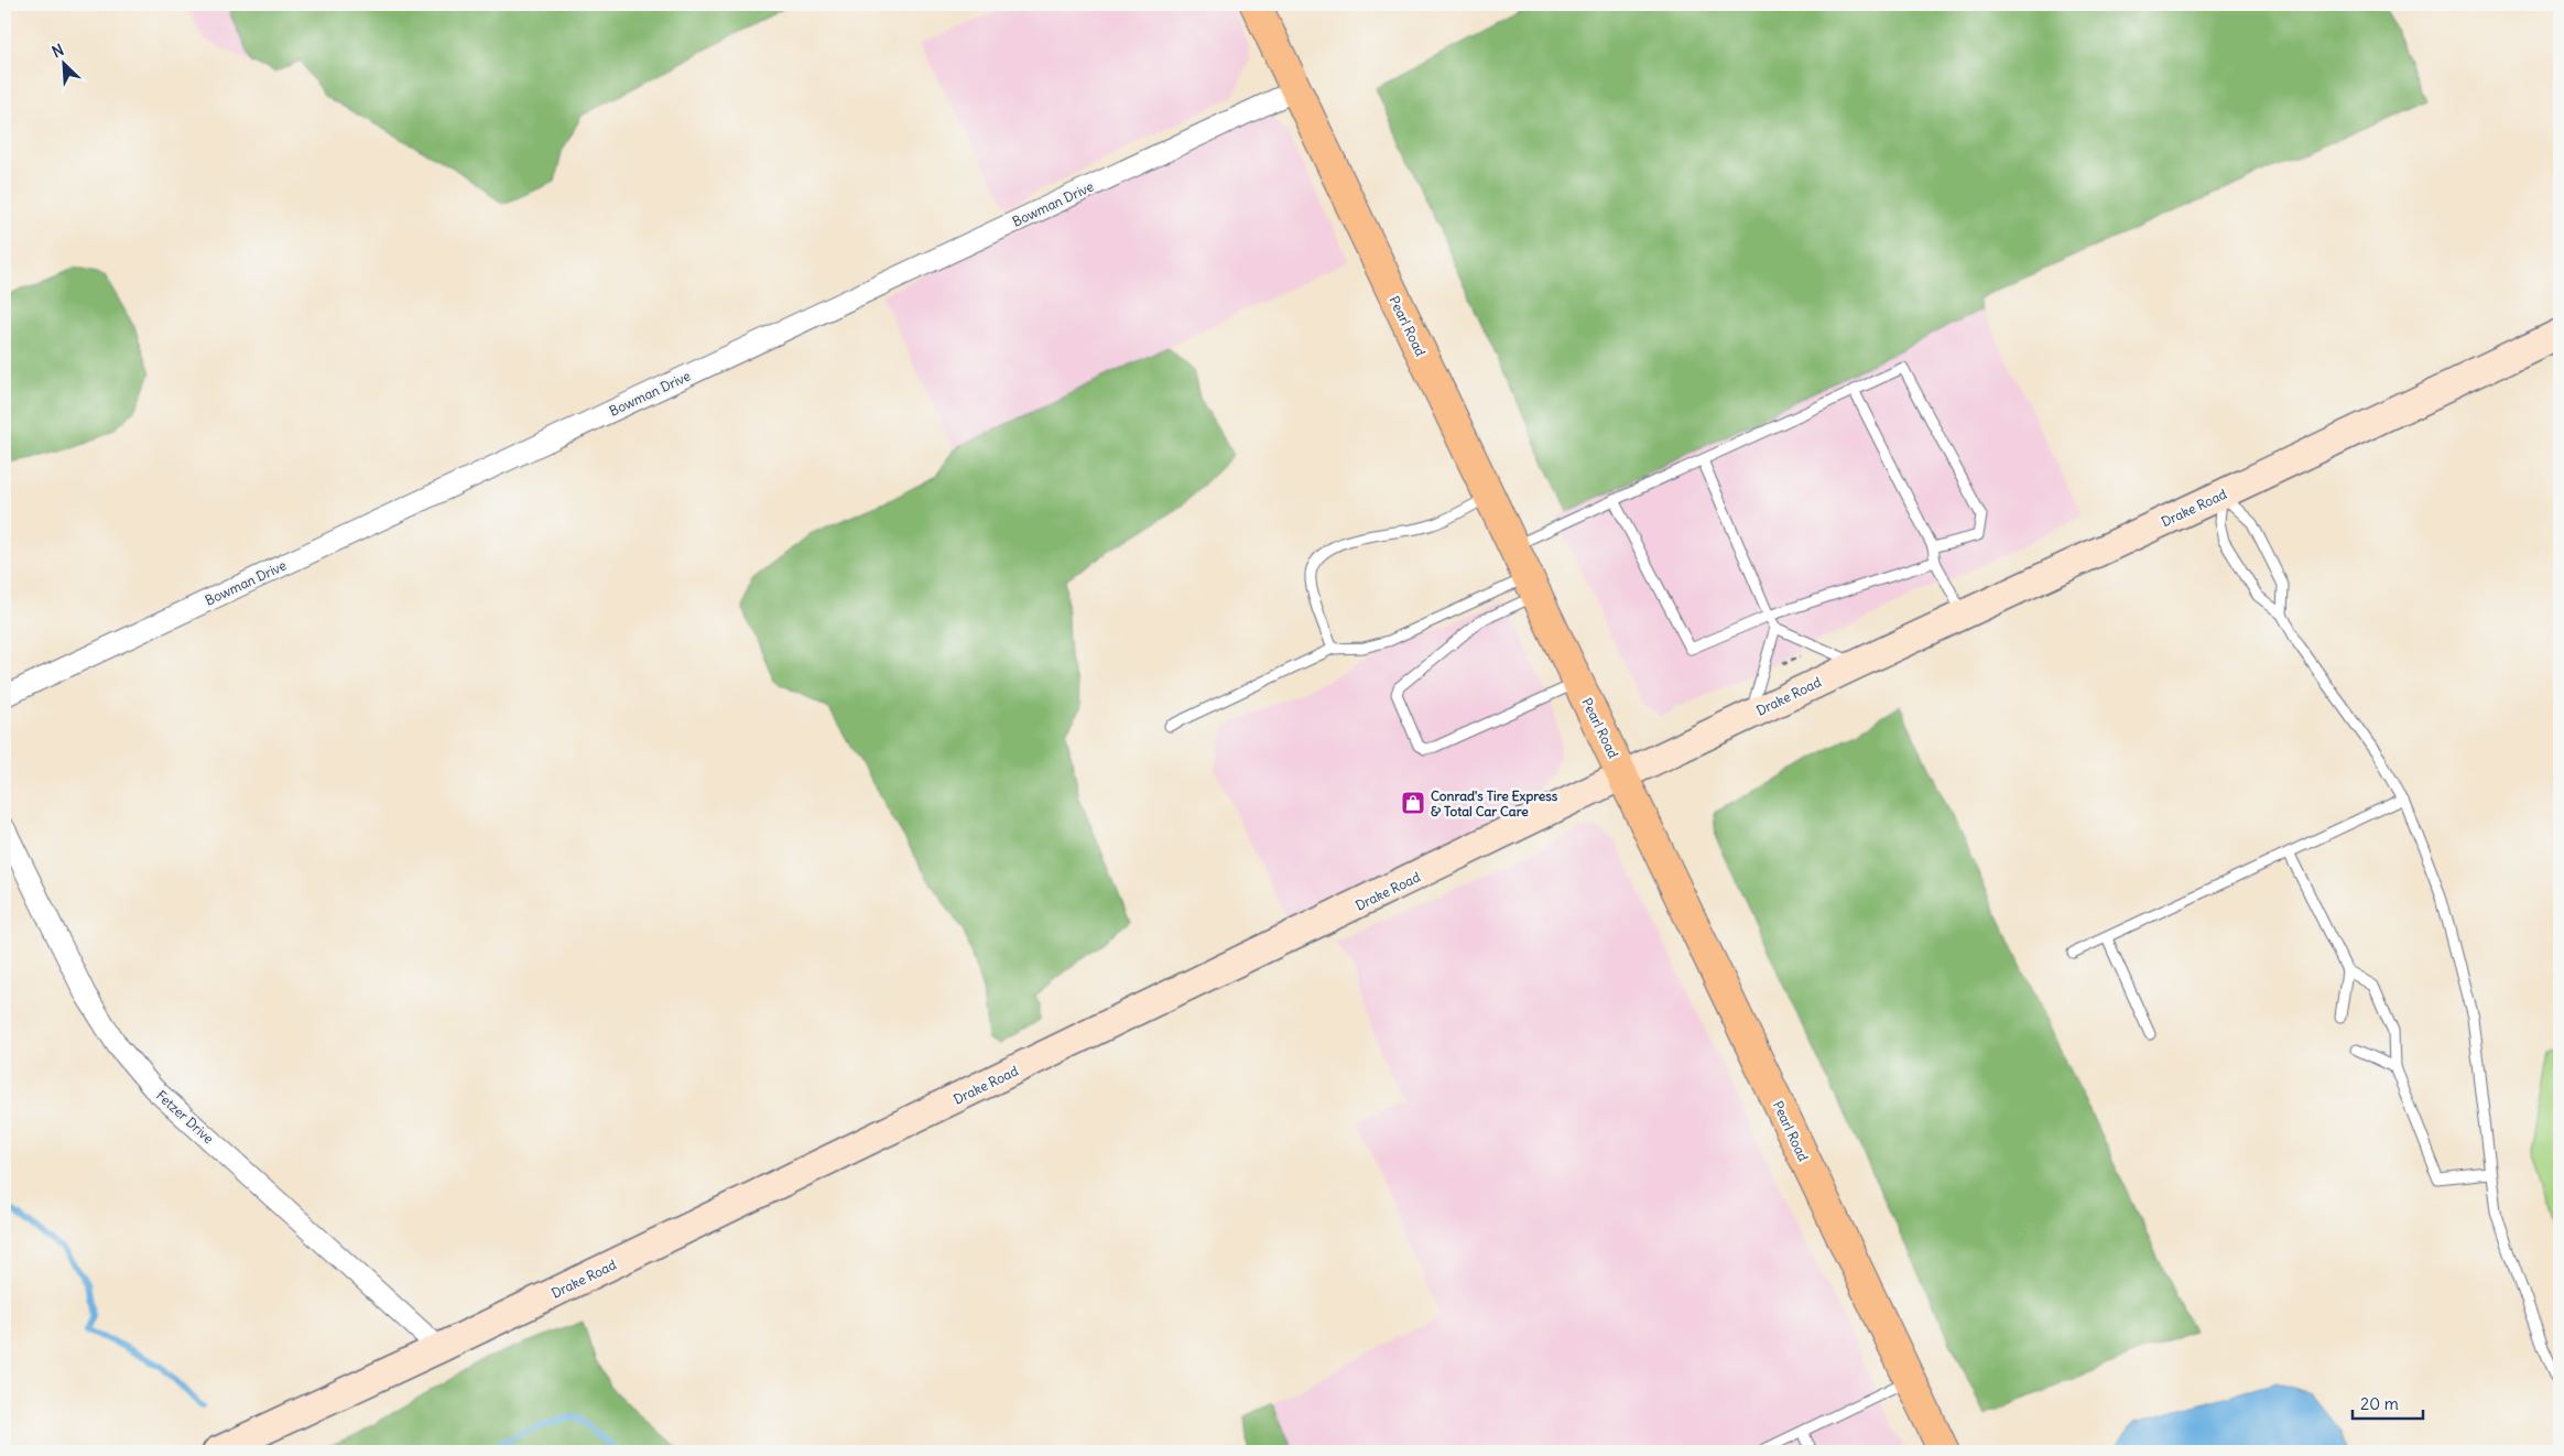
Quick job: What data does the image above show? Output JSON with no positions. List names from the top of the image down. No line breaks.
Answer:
{"streets":{"main road":["Pearl Road"],"street":["Bowman Drive","Drake Road","Fetzer Drive"]},"crossings":[["Bowman Drive","Pearl Road"],["Pearl Road","Drake Road"],["Drake Road","Fetzer Drive"]],"places":{"shop":["Conrad's Tire Express & Total Car Care"]},"scale_bar":"20 m","north":"top left"}
